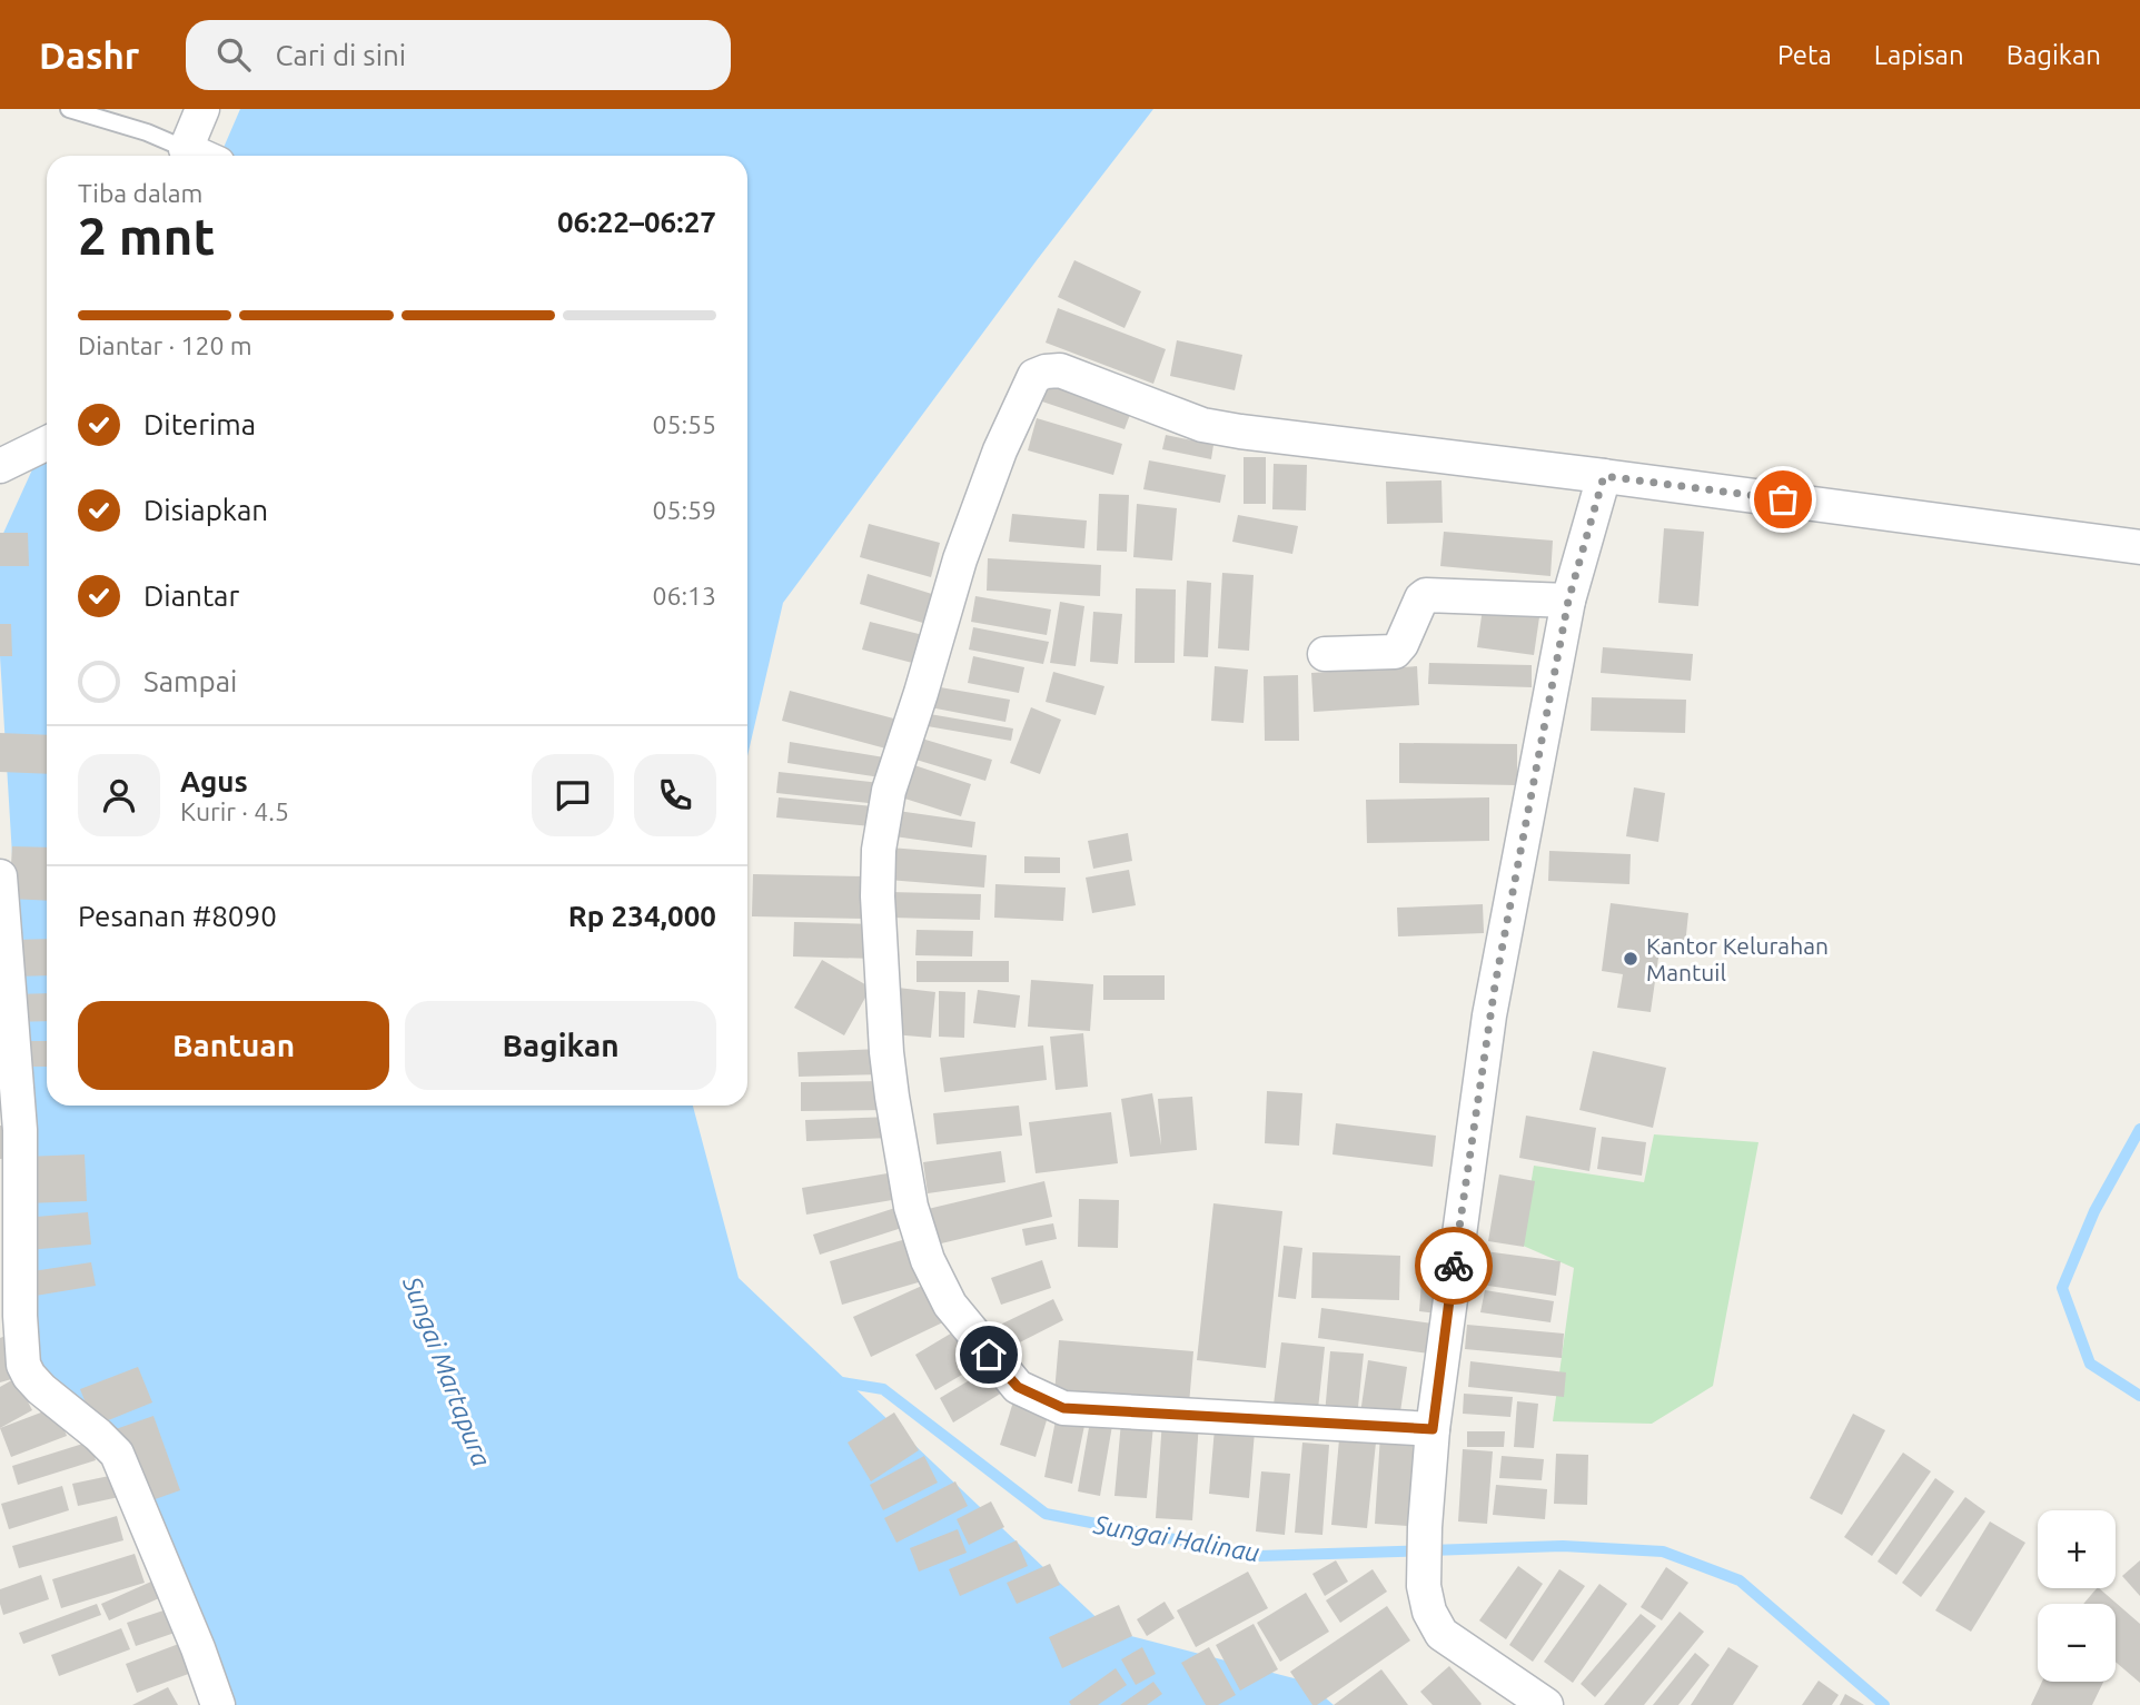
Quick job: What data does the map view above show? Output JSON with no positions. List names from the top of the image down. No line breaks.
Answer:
{"water":["Sungai Martapura","Sungai Halinau"],"places":["Kantor Kelurahan Mantuil"],"page":{"header":"Dashr","search":"Cari di sini","nav":["Peta","Lapisan","Bagikan"],"heading":["2 mnt","Tiba dalam","06:22–06:27"],"panel":["Agus","Kurir · 4.5","Pesanan #8090","Rp 234,000"],"bar":"Diantar · 120 m","list":[["Diterima","05:55"],["Disiapkan","05:59"],["Diantar","06:13"],"Sampai"],"buttons":["Bantuan","Bagikan"],"map_buttons":["+","−"]}}
